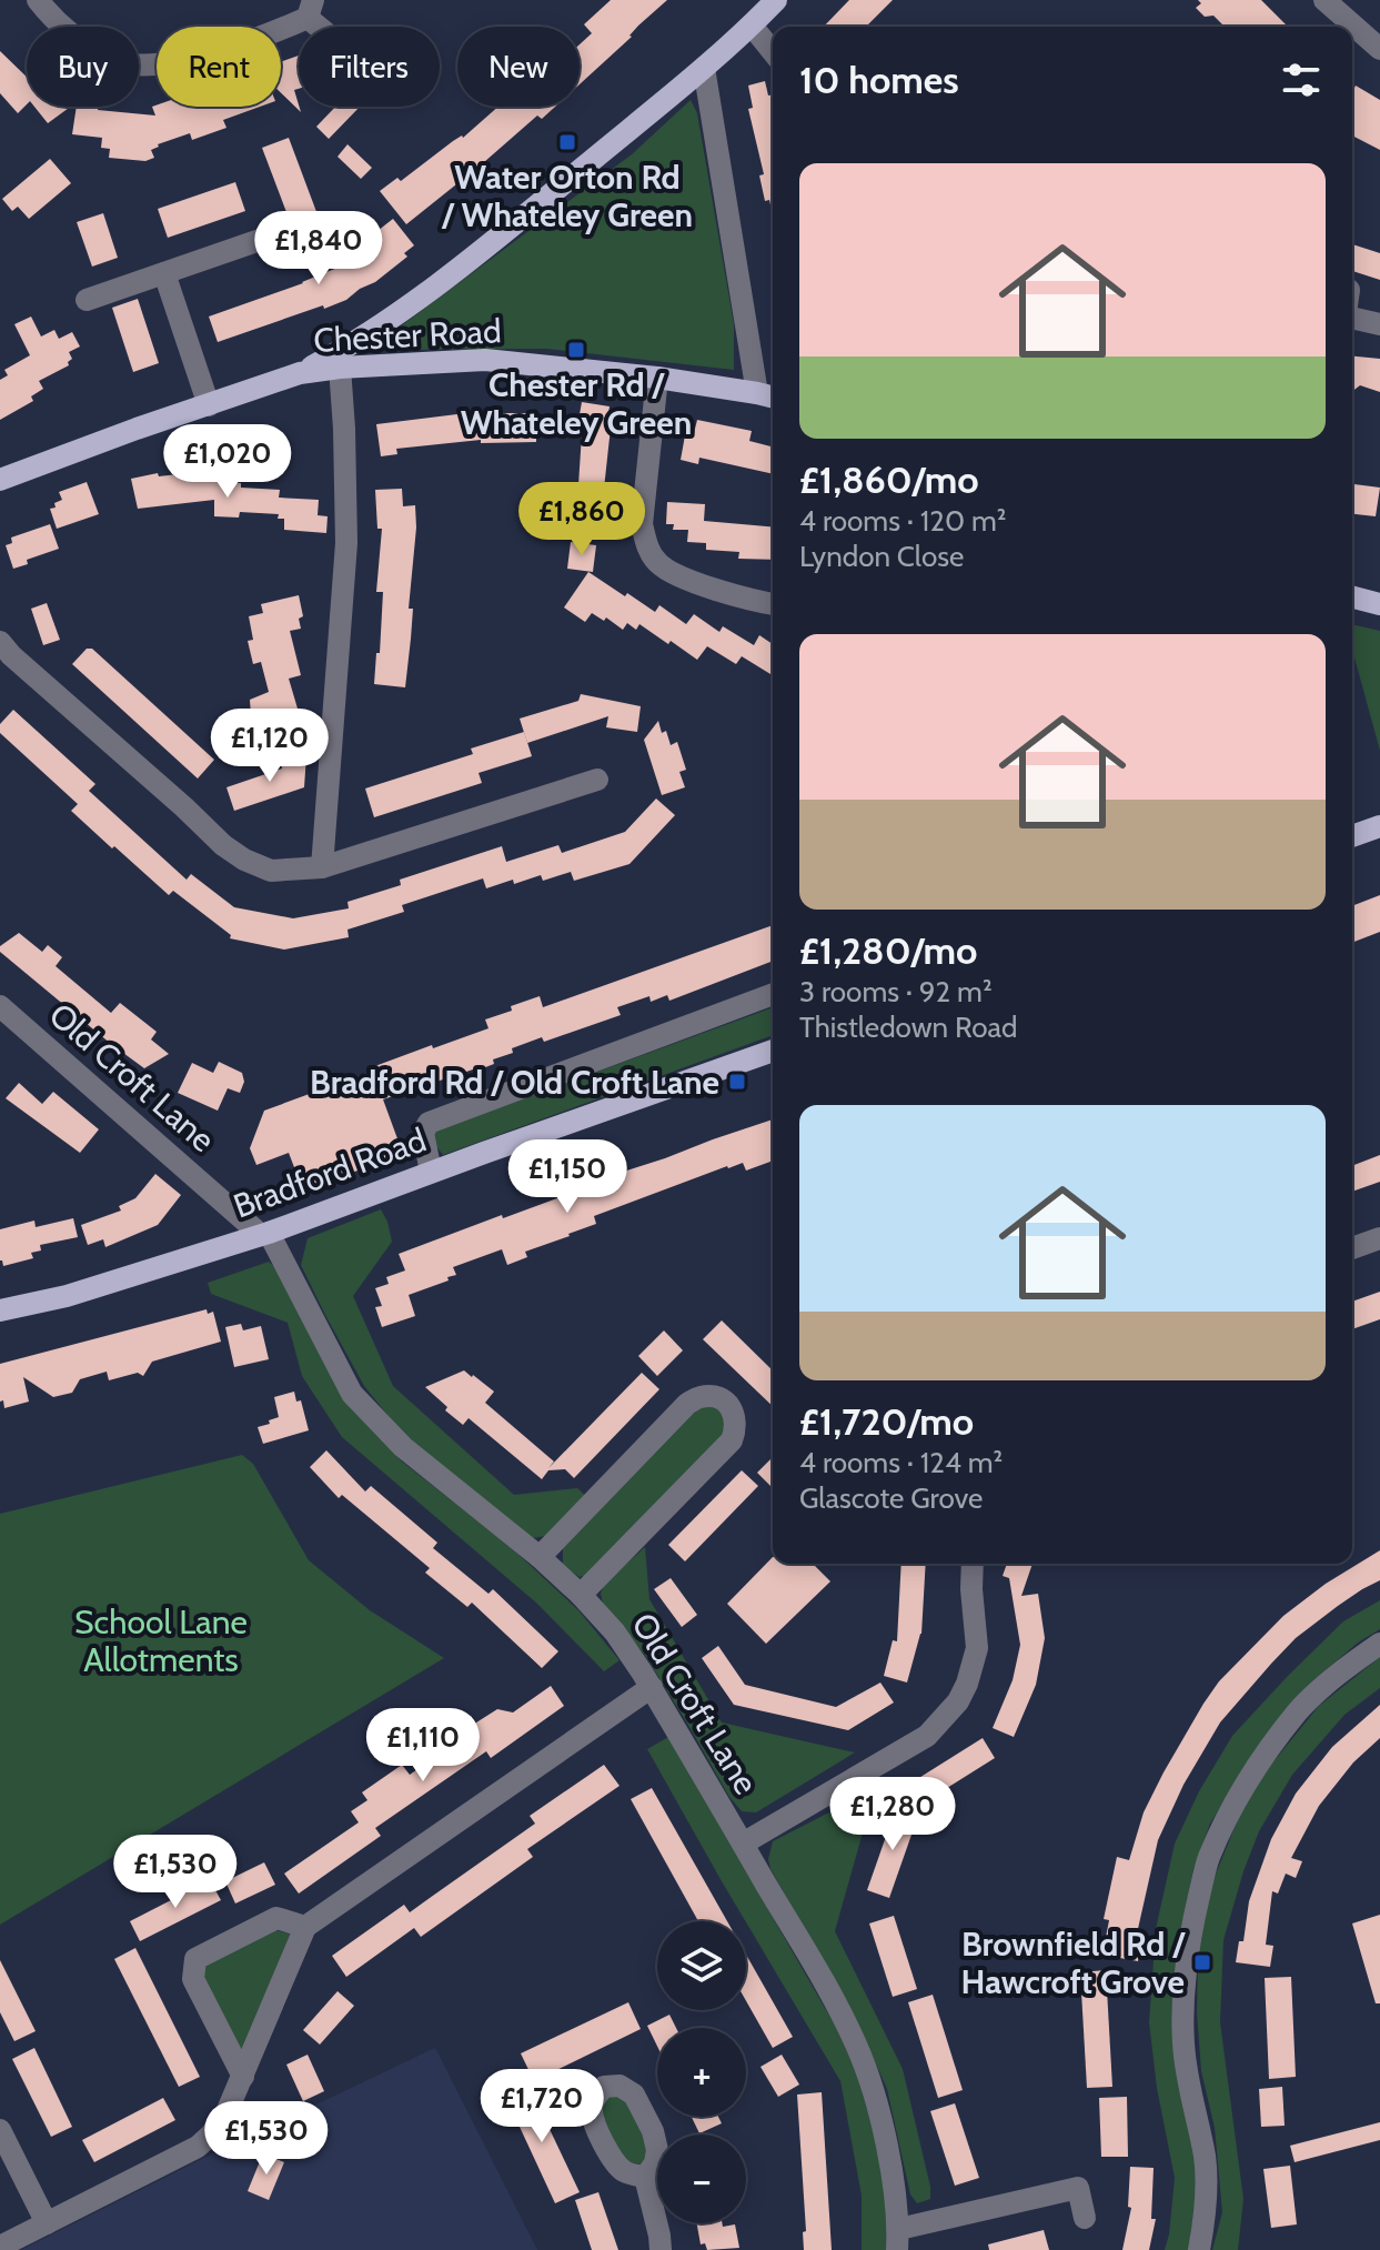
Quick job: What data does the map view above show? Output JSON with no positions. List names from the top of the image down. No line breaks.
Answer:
{"streets":{"main road":["Chester Road","Bradford Road"],"street":["Old Croft Lane"]},"crossings":[["Old Croft Lane","Bradford Road"]],"parks":["School Lane Allotments"],"places":{"transit":["Water Orton Rd / Whateley Green","Chester Rd / Whateley Green","Bradford Rd / Old Croft Lane","Brownfield Rd / Hawcroft Grove"]},"page":{"chip":["Buy","Rent","Filters","New"],"heading":"10 homes","list":[{"name":"£1,860/mo","note":"4 rooms · 120 m² · Lyndon Close"},{"name":"£1,280/mo","note":"3 rooms · 92 m² · Thistledown Road"},{"name":"£1,720/mo","note":"4 rooms · 124 m² · Glascote Grove"}],"price":["£1,840","£1,020","£1,860","£1,120","£1,150","£1,110","£1,280","£1,530","£1,720","£1,530"],"map_buttons":["+","−"]}}
